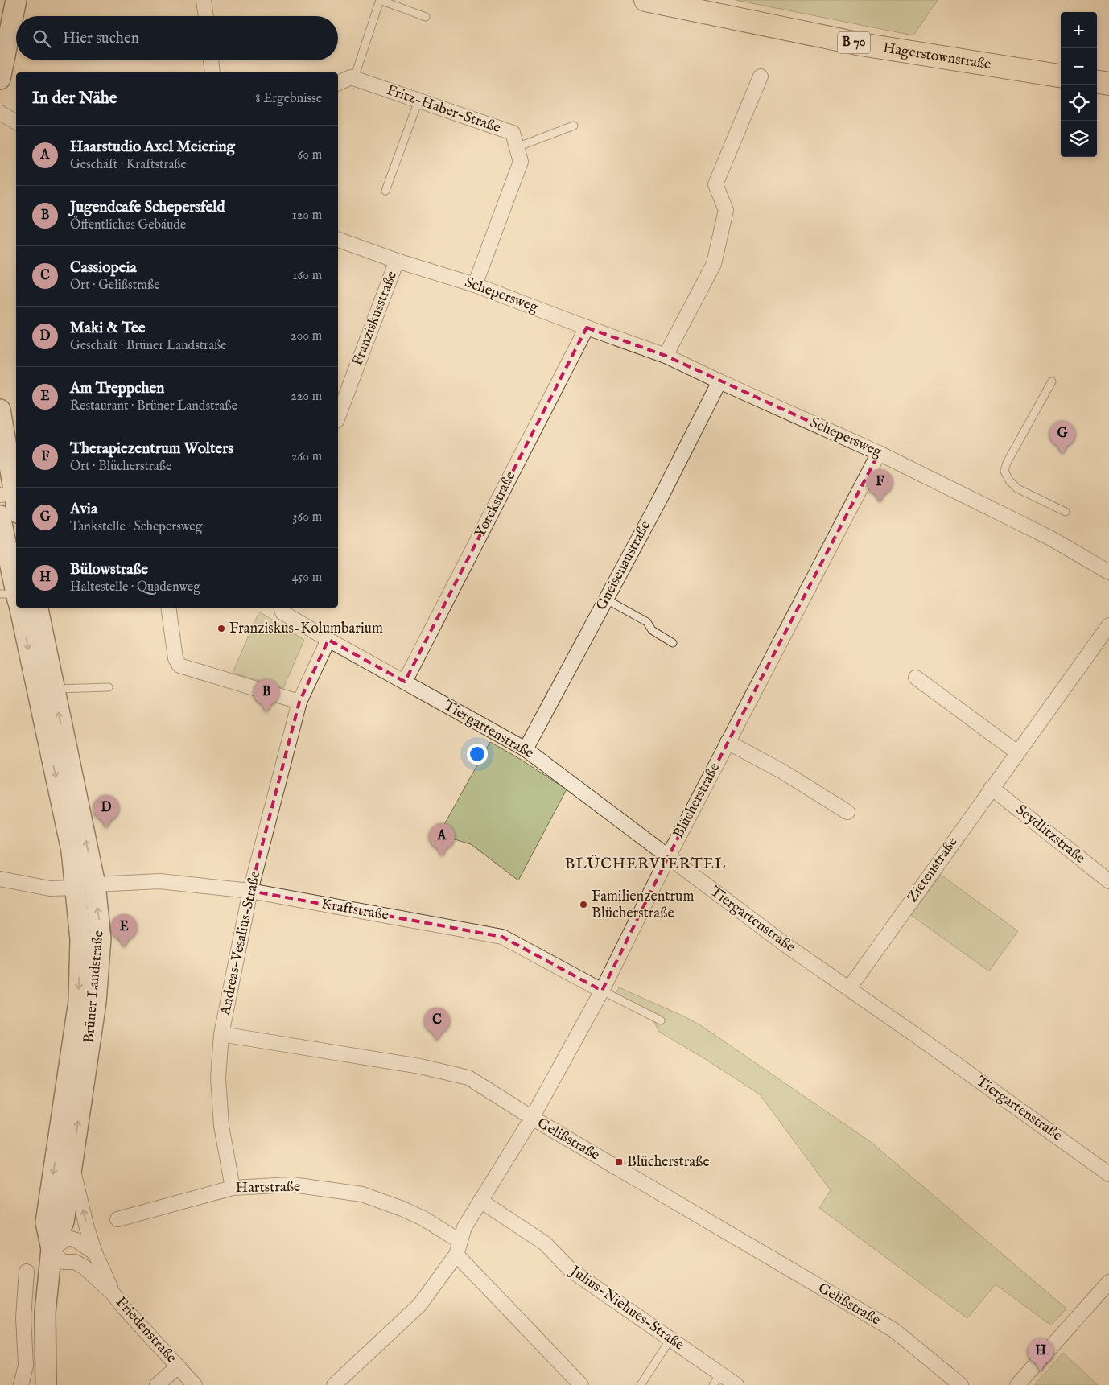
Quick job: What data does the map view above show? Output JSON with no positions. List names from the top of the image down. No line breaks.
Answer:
{"streets":{"main road":["B 70","Hagerstownstraße","Brüner Landstraße"],"street":["Fritz-Haber-Straße","Schepersweg","Franziskusstraße","Yorckstraße","Gneisenaustraße","Tiergartenstraße","Blücherstraße","Seydlitzstraße","Zietenstraße","Kraftstraße","Andreas-Vesalius-Straße","Gelißstraße","Hartstraße","Julius-Niehues-Straße","Friedenstraße"]},"crossings":[["Fritz-Haber-Straße","Schepersweg"],["Schepersweg","Franziskusstraße"],["Schepersweg","Yorckstraße"],["Schepersweg","Gneisenaustraße"],["Schepersweg","Blücherstraße"],["Yorckstraße","Tiergartenstraße"],["Gneisenaustraße","Tiergartenstraße"],["Tiergartenstraße","Blücherstraße"],["Tiergartenstraße","Zietenstraße"],["Blücherstraße","Kraftstraße"],["Blücherstraße","Gelißstraße"],["Blücherstraße","Hartstraße"],["Blücherstraße","Julius-Niehues-Straße"],["Seydlitzstraße","Zietenstraße"],["Kraftstraße","Andreas-Vesalius-Straße"],["Kraftstraße","Brüner Landstraße"],["Andreas-Vesalius-Straße","Gelißstraße"],["Andreas-Vesalius-Straße","Hartstraße"],["Brüner Landstraße","Friedenstraße"]],"districts":["BLÜCHERVIERTEL"],"places":{"other":["Franziskus-Kolumbarium","Familienzentrum Blücherstraße"],"transit":["Blücherstraße"]},"page":{"map_buttons":["+","−"],"search":"Hier suchen","heading":["In der Nähe","8 Ergebnisse"],"list":[{"mark":"A","name":"Haarstudio Axel Meiering","note":"Geschäft · Kraftstraße","value":"60 m"},{"mark":"B","name":"Jugendcafe Schepersfeld","note":"Öffentliches Gebäude","value":"120 m"},{"mark":"C","name":"Cassiopeia","note":"Ort · Gelißstraße","value":"160 m"},{"mark":"D","name":"Maki & Tee","note":"Geschäft · Brüner Landstraße","value":"200 m"},{"mark":"E","name":"Am Treppchen","note":"Restaurant · Brüner Landstraße","value":"220 m"},{"mark":"F","name":"Therapiezentrum Wolters","note":"Ort · Blücherstraße","value":"260 m"},{"mark":"G","name":"Avia","note":"Tankstelle · Schepersweg","value":"360 m"},{"mark":"H","name":"Bülowstraße","note":"Haltestelle · Quadenweg","value":"450 m"}],"pins":["G","F","B","D","A","E","C","H"]}}
